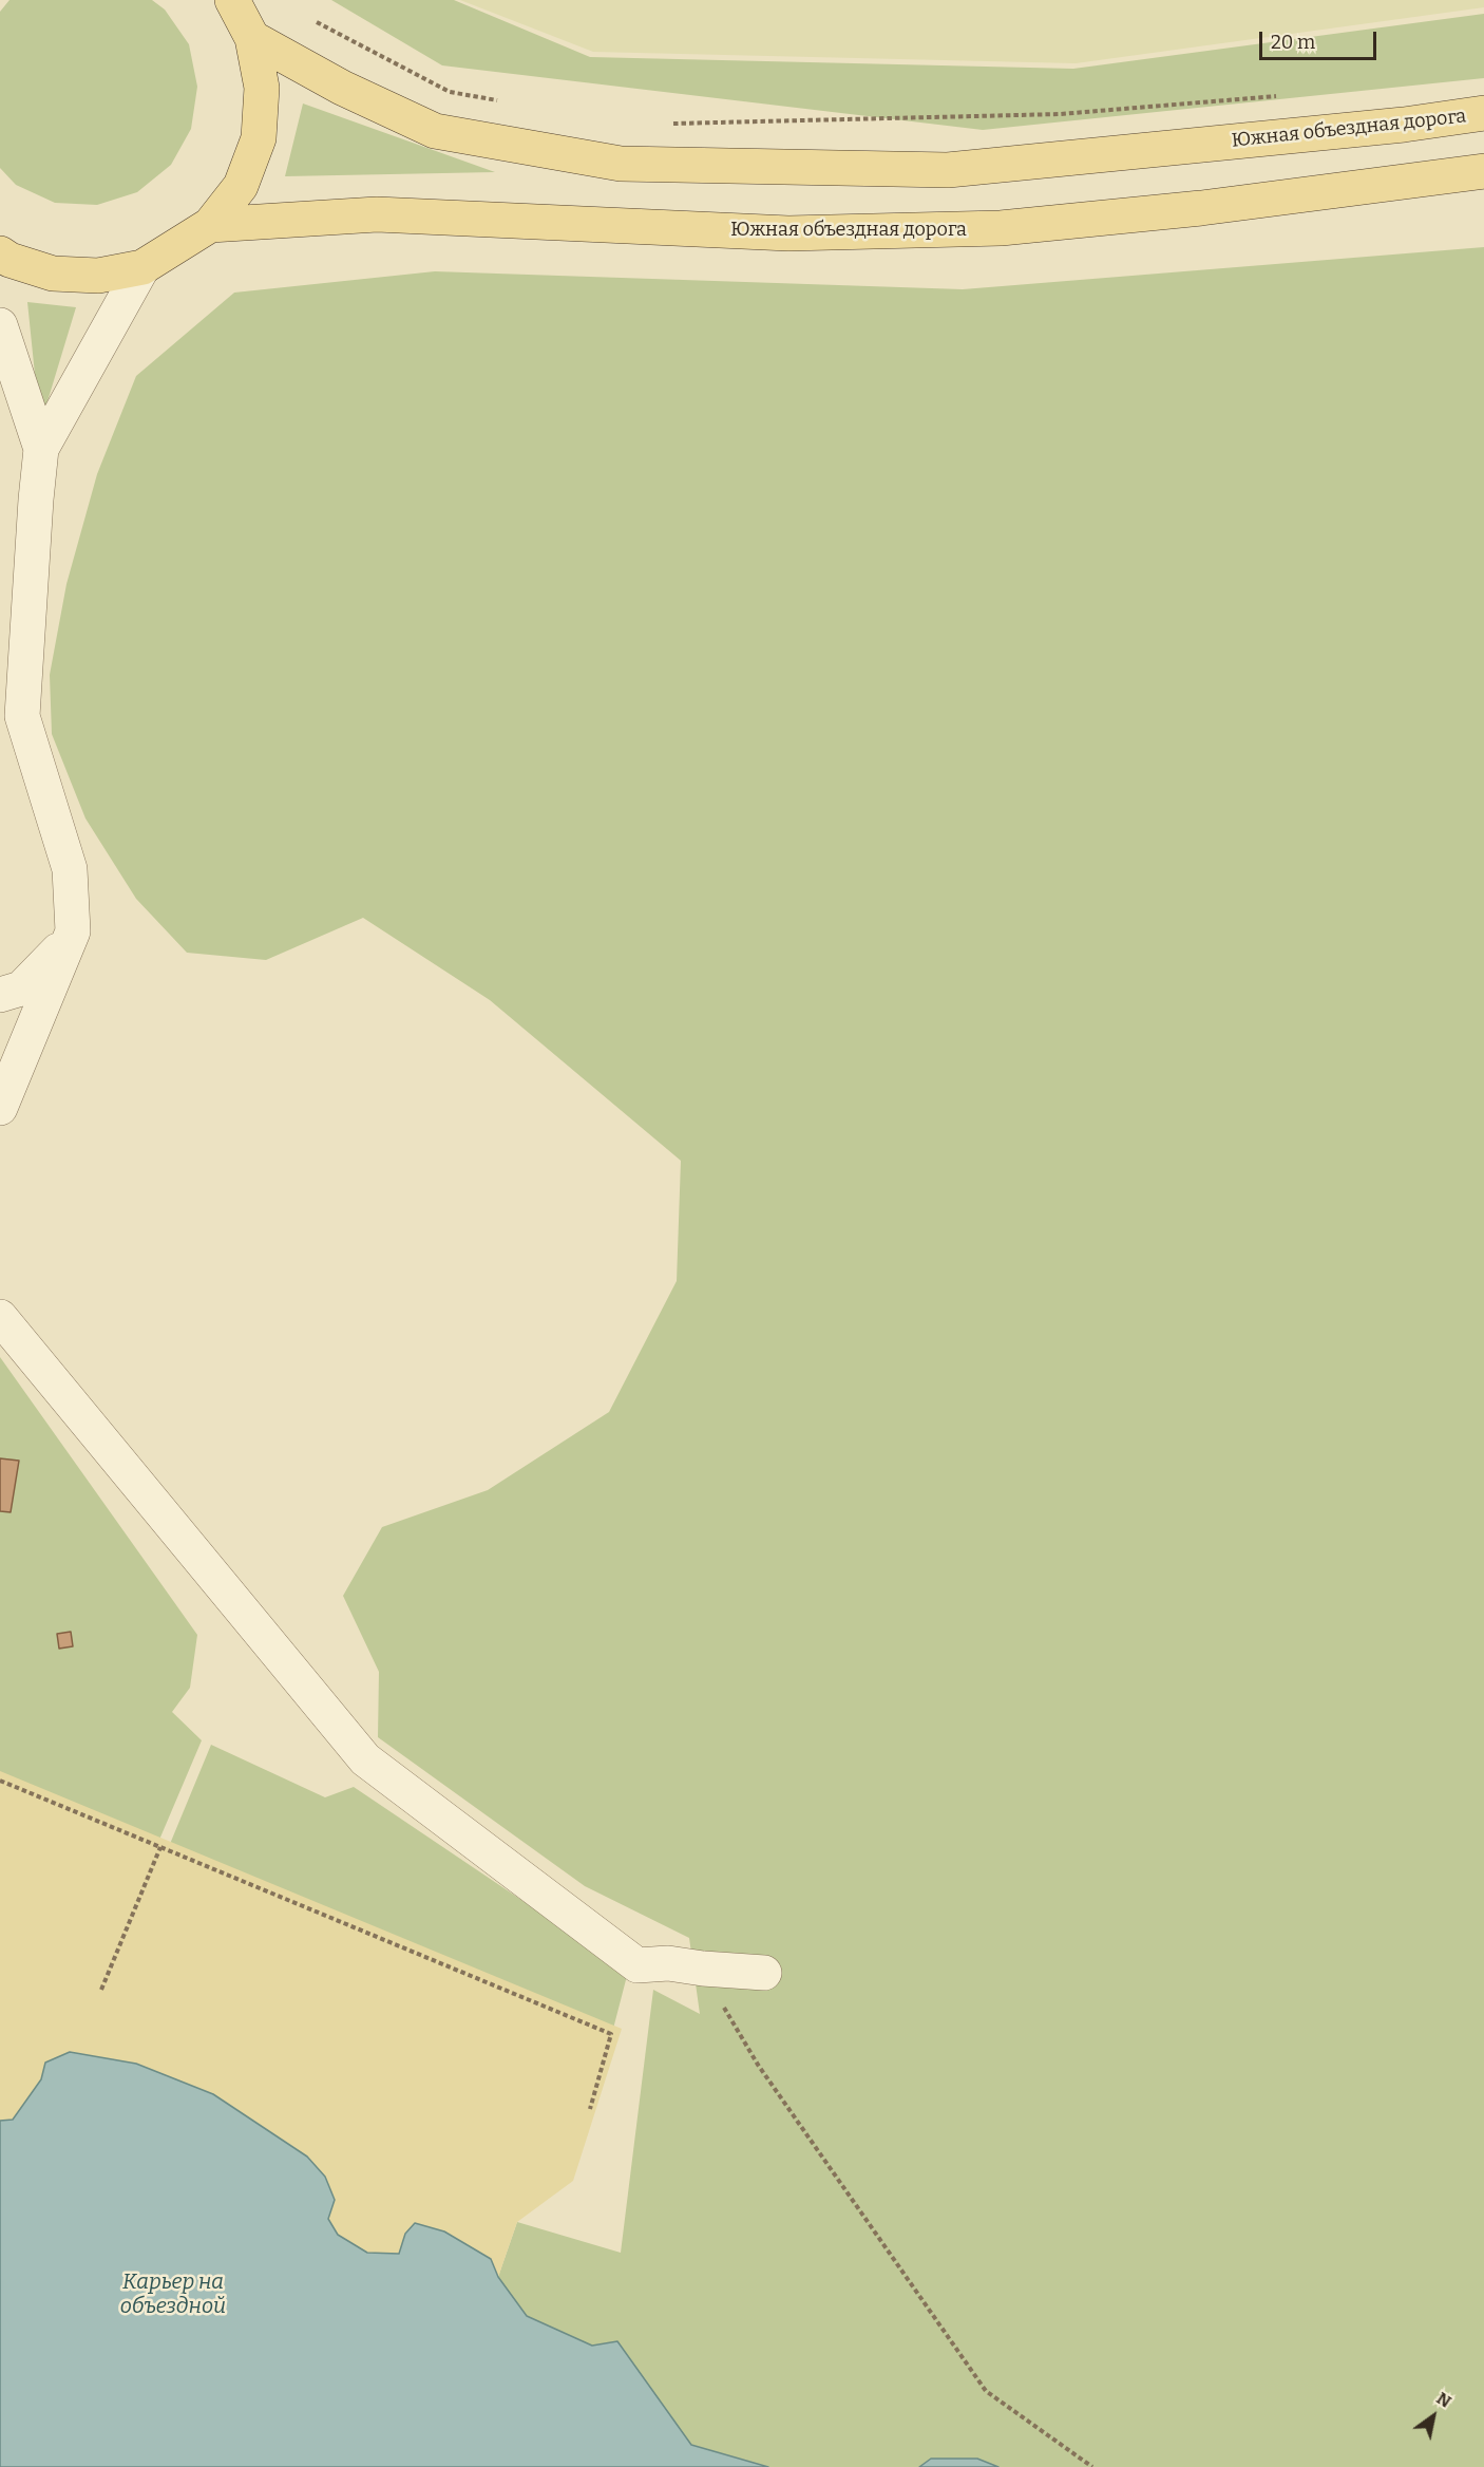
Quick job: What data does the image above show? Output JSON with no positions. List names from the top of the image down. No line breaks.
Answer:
{"streets":{"main road":["Южная объездная дорога"]},"water":["Карьер на объездной"],"scale_bar":"20 m","north":"top right"}
